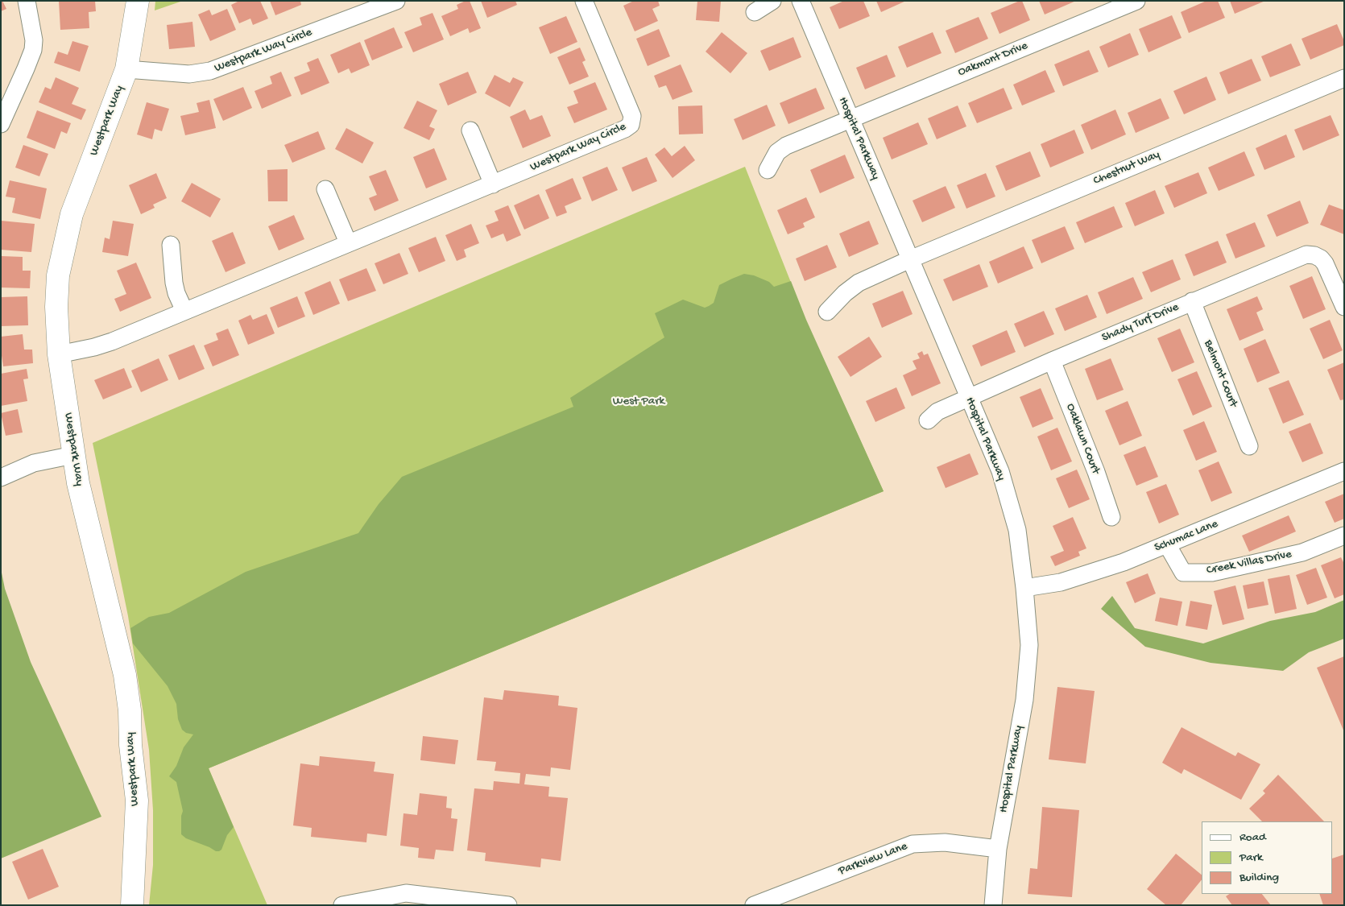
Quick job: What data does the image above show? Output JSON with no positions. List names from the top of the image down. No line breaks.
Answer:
{"streets":{"main road":["Westpark Way"],"street":["Westpark Way Circle","Oakmont Drive","Hospital Parkway","Chestnut Way","Shady Turf Drive","Belmont Court","Oaklawn Court","Schumac Lane","Creek Villas Drive","Parkview Lane"]},"crossings":[["Westpark Way Circle","Westpark Way"],["Oakmont Drive","Hospital Parkway"],["Hospital Parkway","Chestnut Way"],["Hospital Parkway","Shady Turf Drive"],["Hospital Parkway","Schumac Lane"],["Hospital Parkway","Parkview Lane"],["Shady Turf Drive","Belmont Court"],["Shady Turf Drive","Oaklawn Court"],["Schumac Lane","Creek Villas Drive"]],"parks":["West Park"],"legend":["Road","Park","Building"]}
